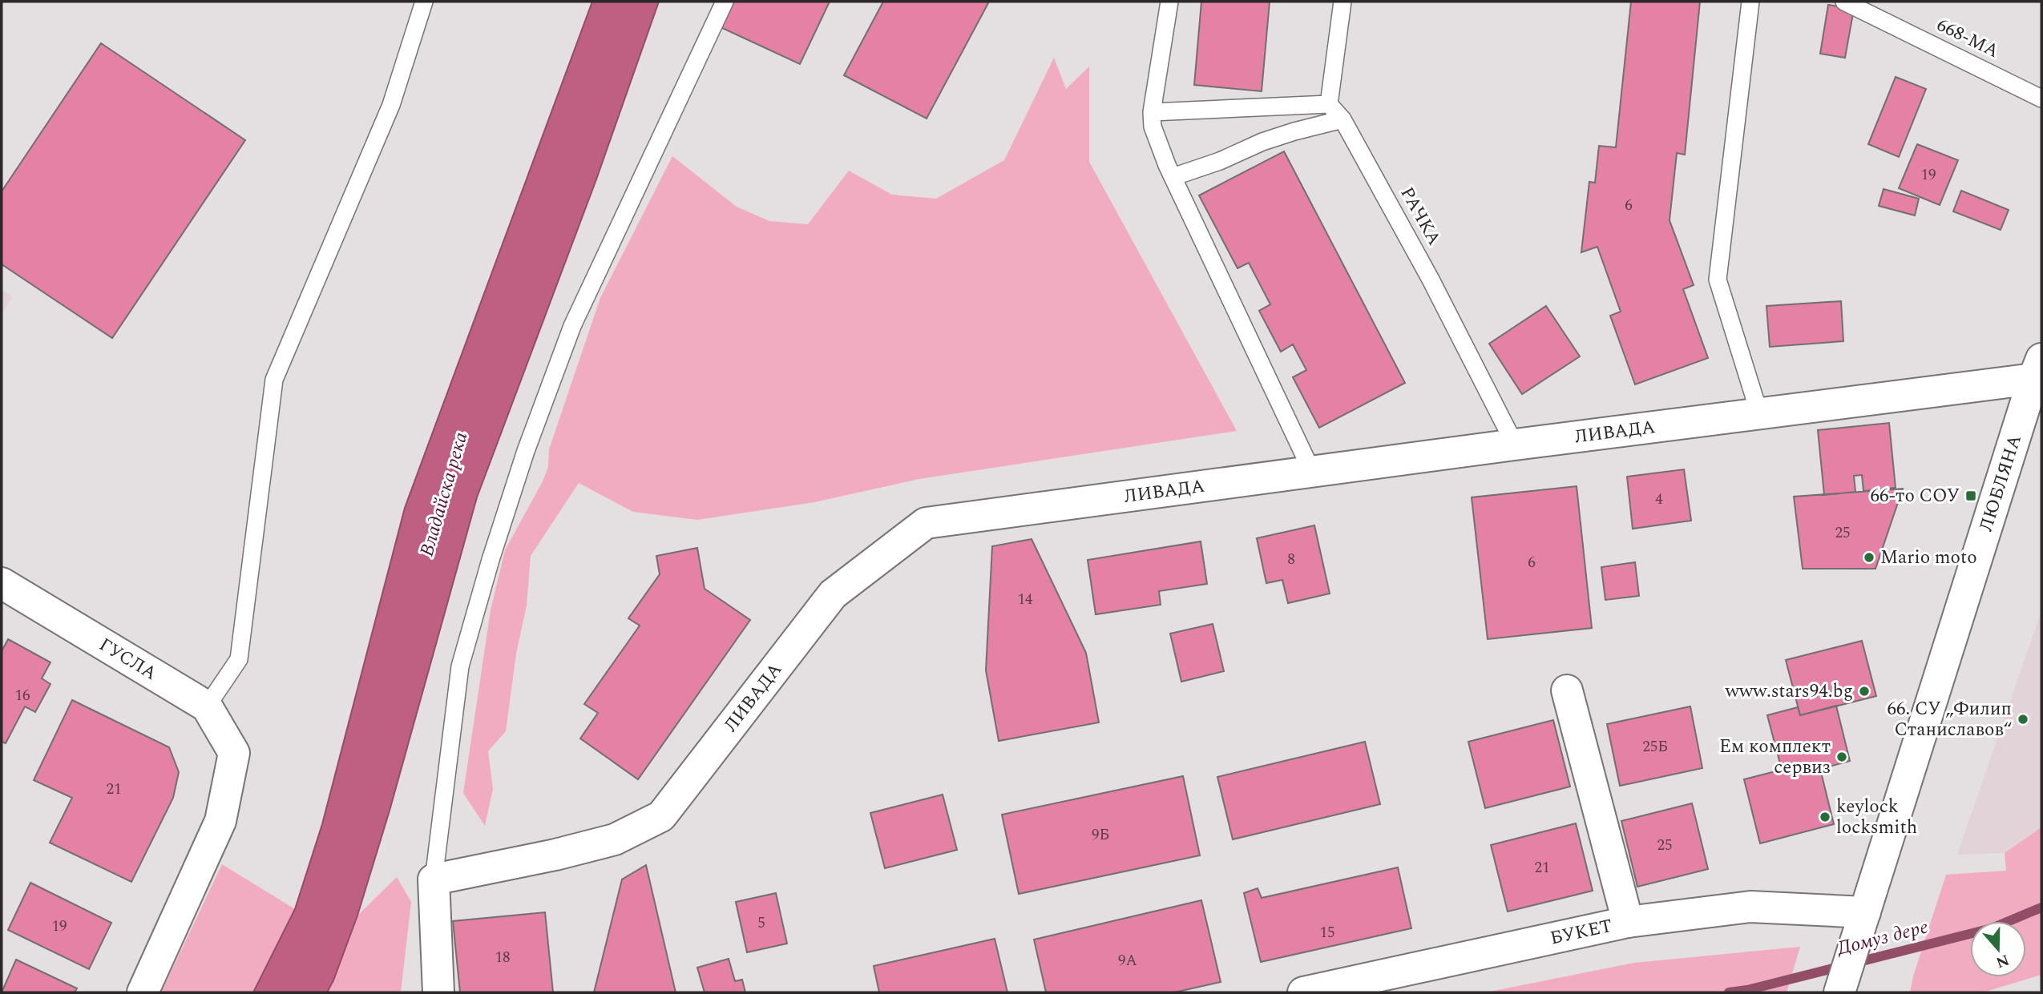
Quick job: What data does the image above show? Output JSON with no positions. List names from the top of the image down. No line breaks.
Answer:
{"streets":{"street":["ЛИВАДА","ЛЮБЛЯНА","ГУСЛА","БУКЕТ"],"lane":["668-МА","РАЧКА"]},"crossings":[["РАЧКА","ЛИВАДА"],["ЛИВАДА","ЛЮБЛЯНА"],["ЛЮБЛЯНА","БУКЕТ"]],"water":["Владайска река","Домуз дере"],"places":{"transit":["66-то СОУ"],"other":["Mario moto","www.stars94.bg","66. СУ „Филип Станиславов“","Ем комплект сервиз","keylock locksmith"]},"house_numbers":["19","6","4","25","8","6","14","16","25Б","21","9Б","25","21","5","19","15","18","9А"],"north":"bottom"}
